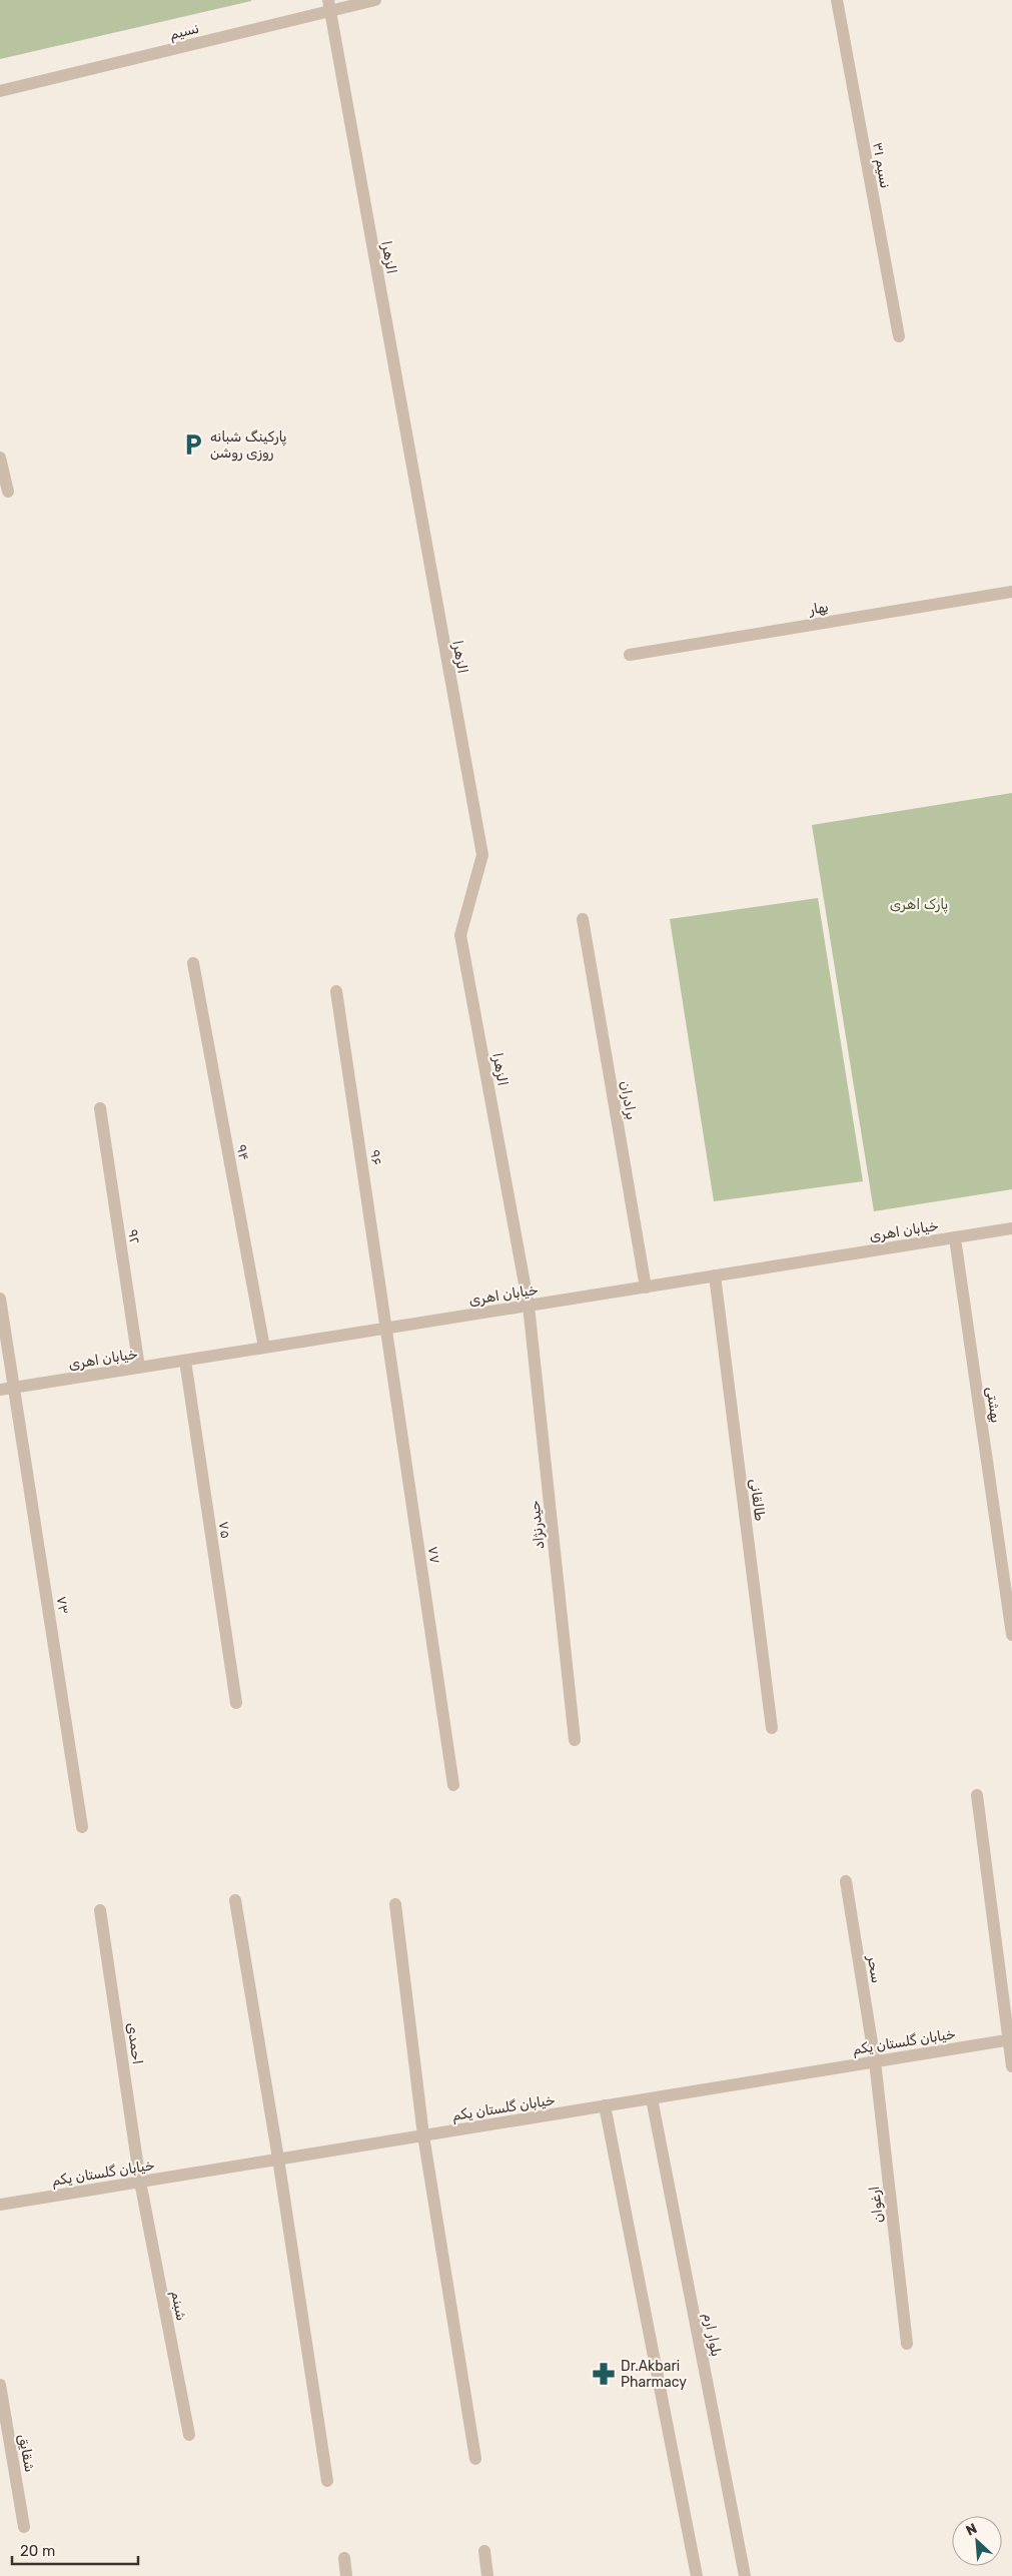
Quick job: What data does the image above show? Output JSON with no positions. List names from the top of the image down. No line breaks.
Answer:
{"streets":{"street":["نسیم","نسیم ۳۱","الزهرا","بهار","برادران","۹۴","۹۶","خیابان اهری","۹۲","بهشتی","طالقانی","حیدرنژاد","۷۵","۷۷","۷۳","سحر","خیابان گلستان یکم","احمدی","ارغوان","شبنم","بلوار ارم","شقایق"]},"crossings":[["نسیم","الزهرا"],["الزهرا","خیابان اهری"],["الزهرا","حیدرنژاد"],["برادران","خیابان اهری"],["۹۴","خیابان اهری"],["۹۶","خیابان اهری"],["۹۶","۷۷"],["خیابان اهری","۹۲"],["خیابان اهری","بهشتی"],["خیابان اهری","طالقانی"],["خیابان اهری","حیدرنژاد"],["خیابان اهری","۷۵"],["خیابان اهری","۷۷"],["خیابان اهری","۷۳"],["سحر","خیابان گلستان یکم"],["سحر","ارغوان"],["خیابان گلستان یکم","احمدی"],["خیابان گلستان یکم","ارغوان"],["خیابان گلستان یکم","شبنم"],["خیابان گلستان یکم","بلوار ارم"],["احمدی","شبنم"]],"parks":["پارک اهری"],"places":{"parking":["پارکینگ شبانه روزی روشن"],"pharmacy":["Dr.Akbari Pharmacy"]},"scale_bar":"20 m","north":"top left"}
